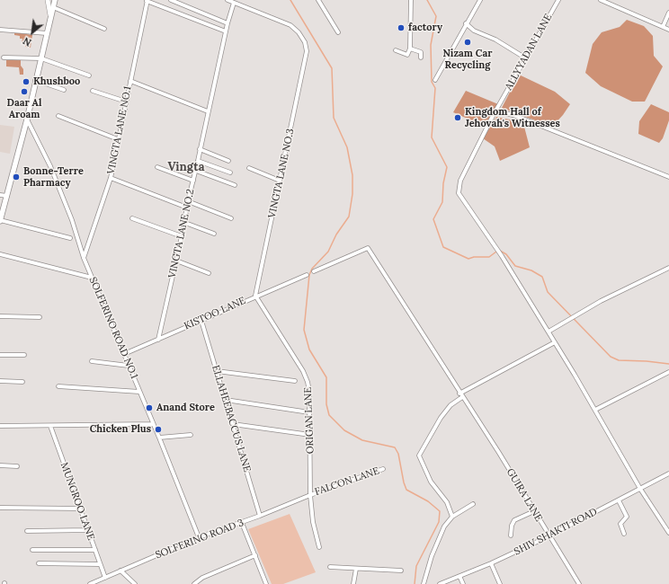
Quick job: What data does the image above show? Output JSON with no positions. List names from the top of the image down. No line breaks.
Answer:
{"streets":{"street":["ALLYYADAN LANE","VINGTA LANE NO.1","VINGTA LANE NO.3","VINGTA LANE NO.2","KISTOO LANE","SOLFERINO ROAD NO.1","ELLAHEEBACCUS LANE","ORIGAN LANE","FALCON LANE","GUIRA LANE","MUNGROO LANE","SHIV SHAKTI ROAD","SOLFERINO ROAD 3"]},"crossings":[["VINGTA LANE NO.1","SOLFERINO ROAD NO.1"],["VINGTA LANE NO.3","VINGTA LANE NO.2"],["VINGTA LANE NO.3","KISTOO LANE"],["VINGTA LANE NO.3","ORIGAN LANE"],["VINGTA LANE NO.2","KISTOO LANE"],["KISTOO LANE","SOLFERINO ROAD NO.1"],["KISTOO LANE","ELLAHEEBACCUS LANE"],["KISTOO LANE","ORIGAN LANE"],["SOLFERINO ROAD NO.1","SOLFERINO ROAD 3"],["ELLAHEEBACCUS LANE","SOLFERINO ROAD 3"],["ORIGAN LANE","FALCON LANE"],["ORIGAN LANE","SOLFERINO ROAD 3"],["FALCON LANE","SOLFERINO ROAD 3"],["GUIRA LANE","SHIV SHAKTI ROAD"],["MUNGROO LANE","SOLFERINO ROAD 3"]],"districts":["Vingta"],"places":["factory","Nizam Car Recycling","Khushboo","Daar Al Aroam","Kingdom Hall of Jehovah's Witnesses","Bonne-Terre Pharmacy","Anand Store","Chicken Plus"],"north":"bottom left"}
